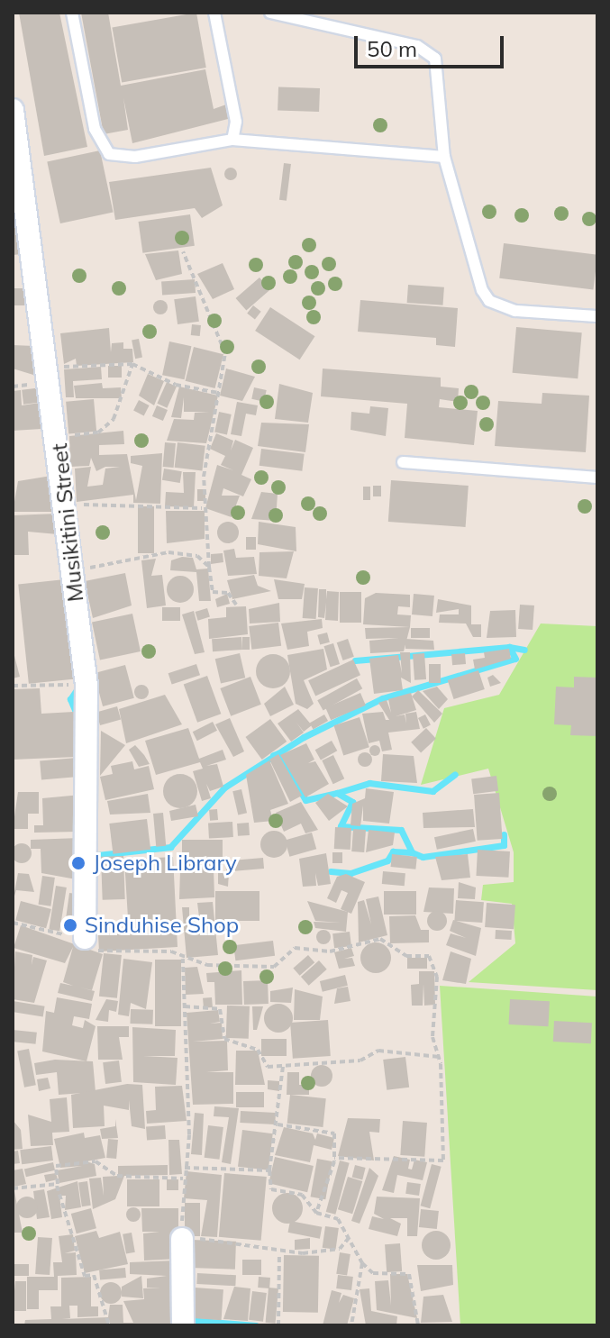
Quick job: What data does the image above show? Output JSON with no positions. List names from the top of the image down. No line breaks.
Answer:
{"streets":{"street":["Musikitini Street"]},"places":["Joseph Library","Sinduhise Shop"],"scale_bar":"50 m"}
